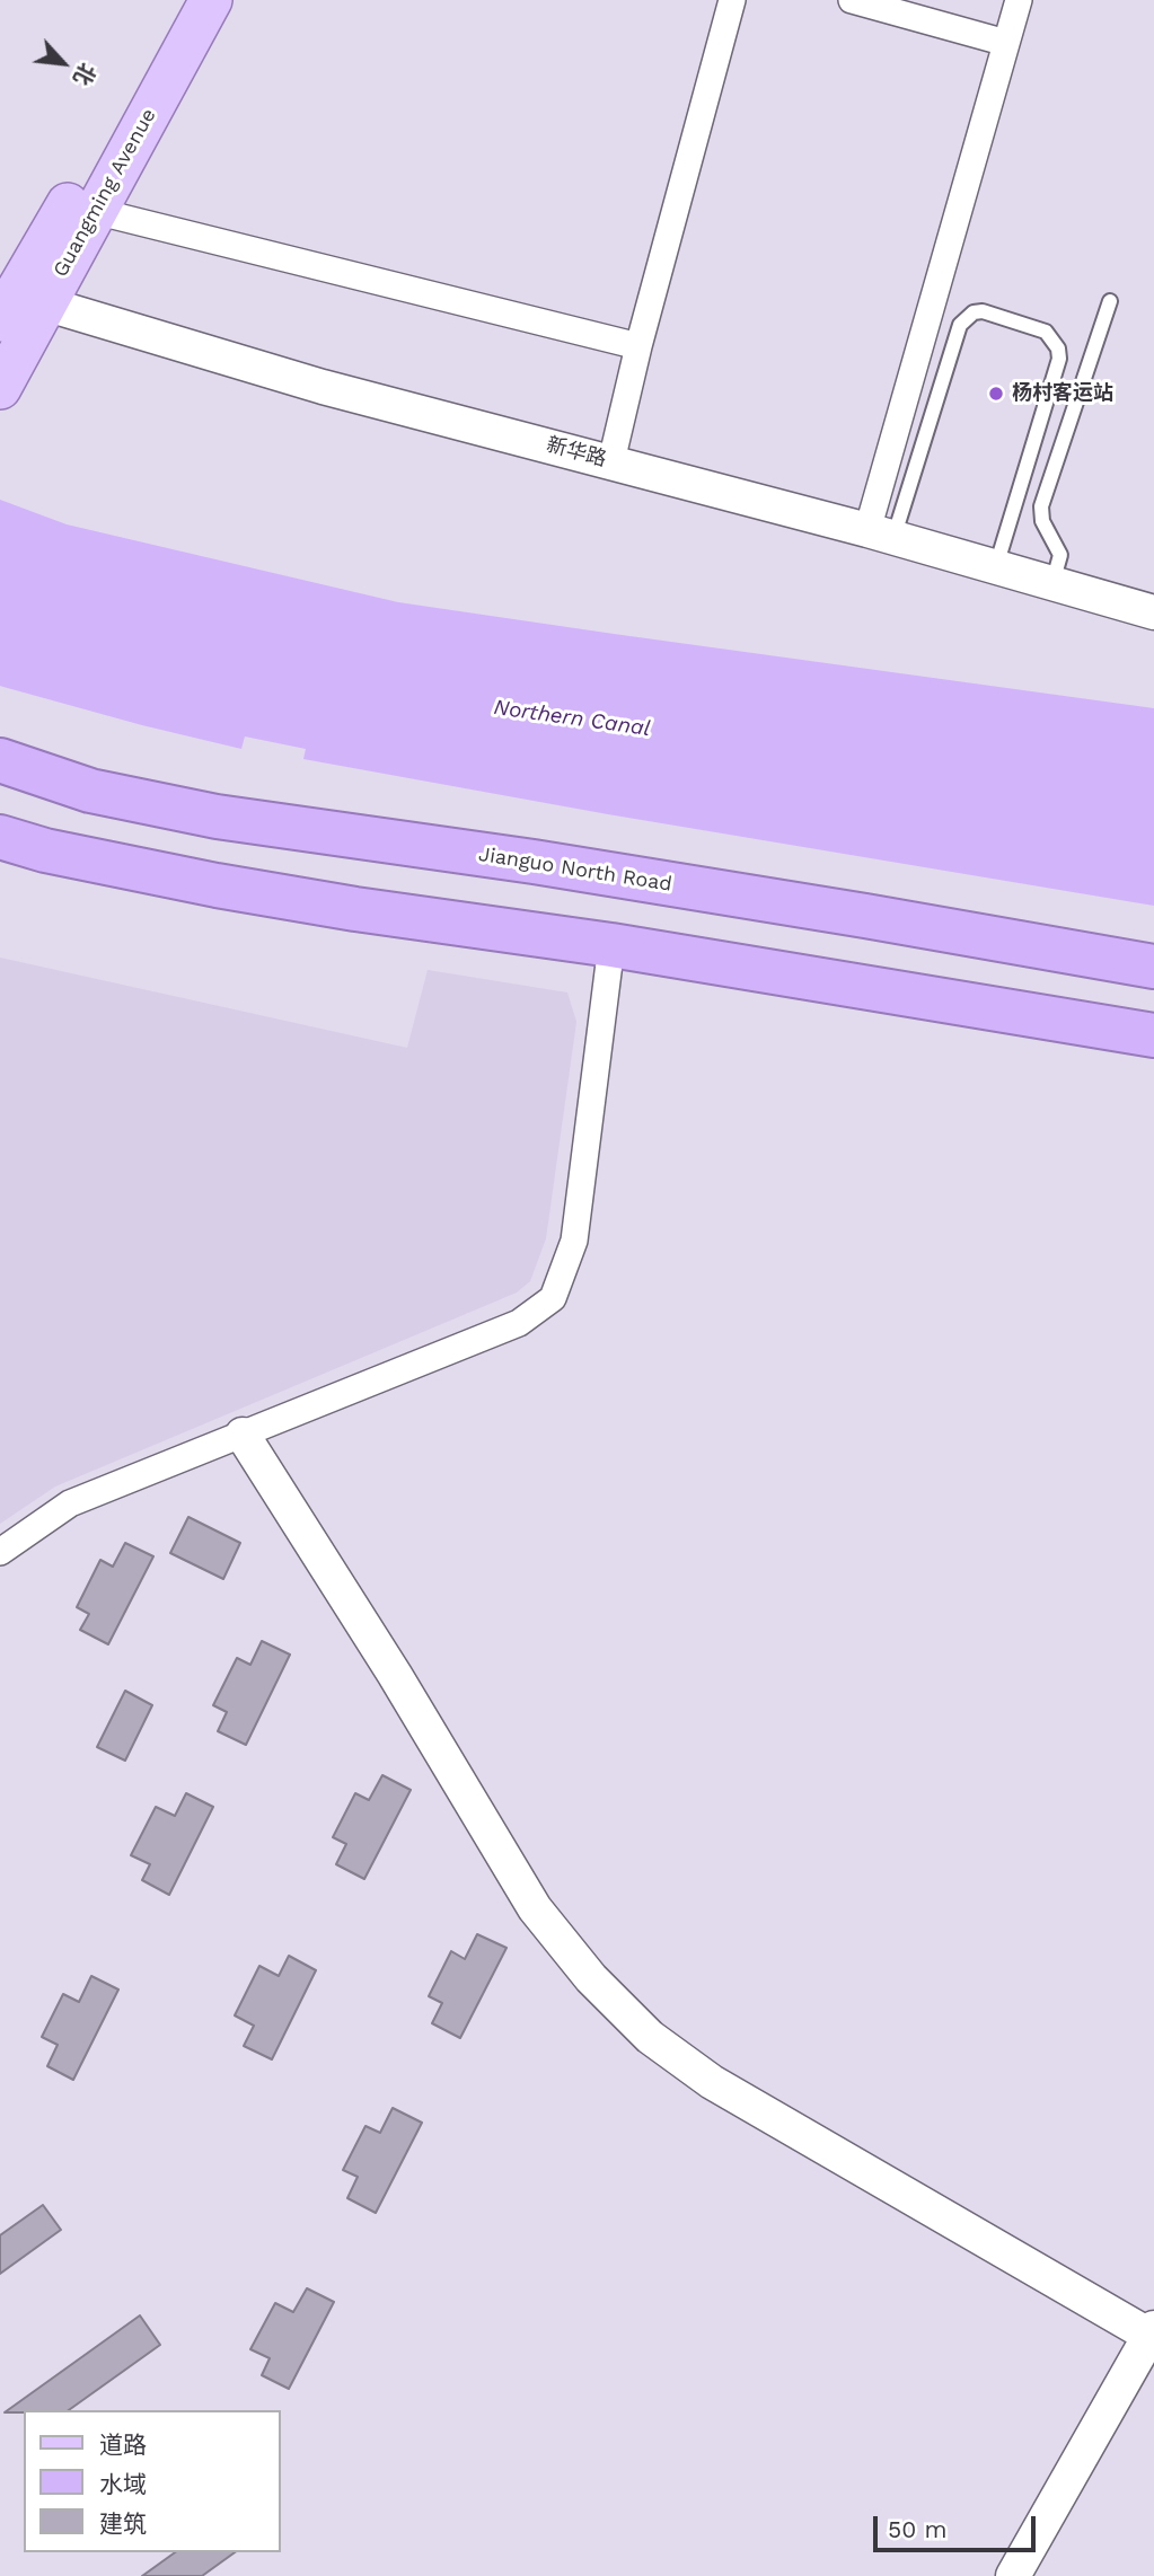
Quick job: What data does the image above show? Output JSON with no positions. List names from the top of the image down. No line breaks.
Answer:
{"streets":{"highway":["Jianguo North Road"],"main road":["Guangming Avenue"],"street":["新华路"]},"crossings":[["Guangming Avenue","新华路"]],"water":["Northern Canal"],"places":["杨村客运站"],"legend":["道路","水域","建筑"],"scale_bar":"50 m","north":"bottom right"}
